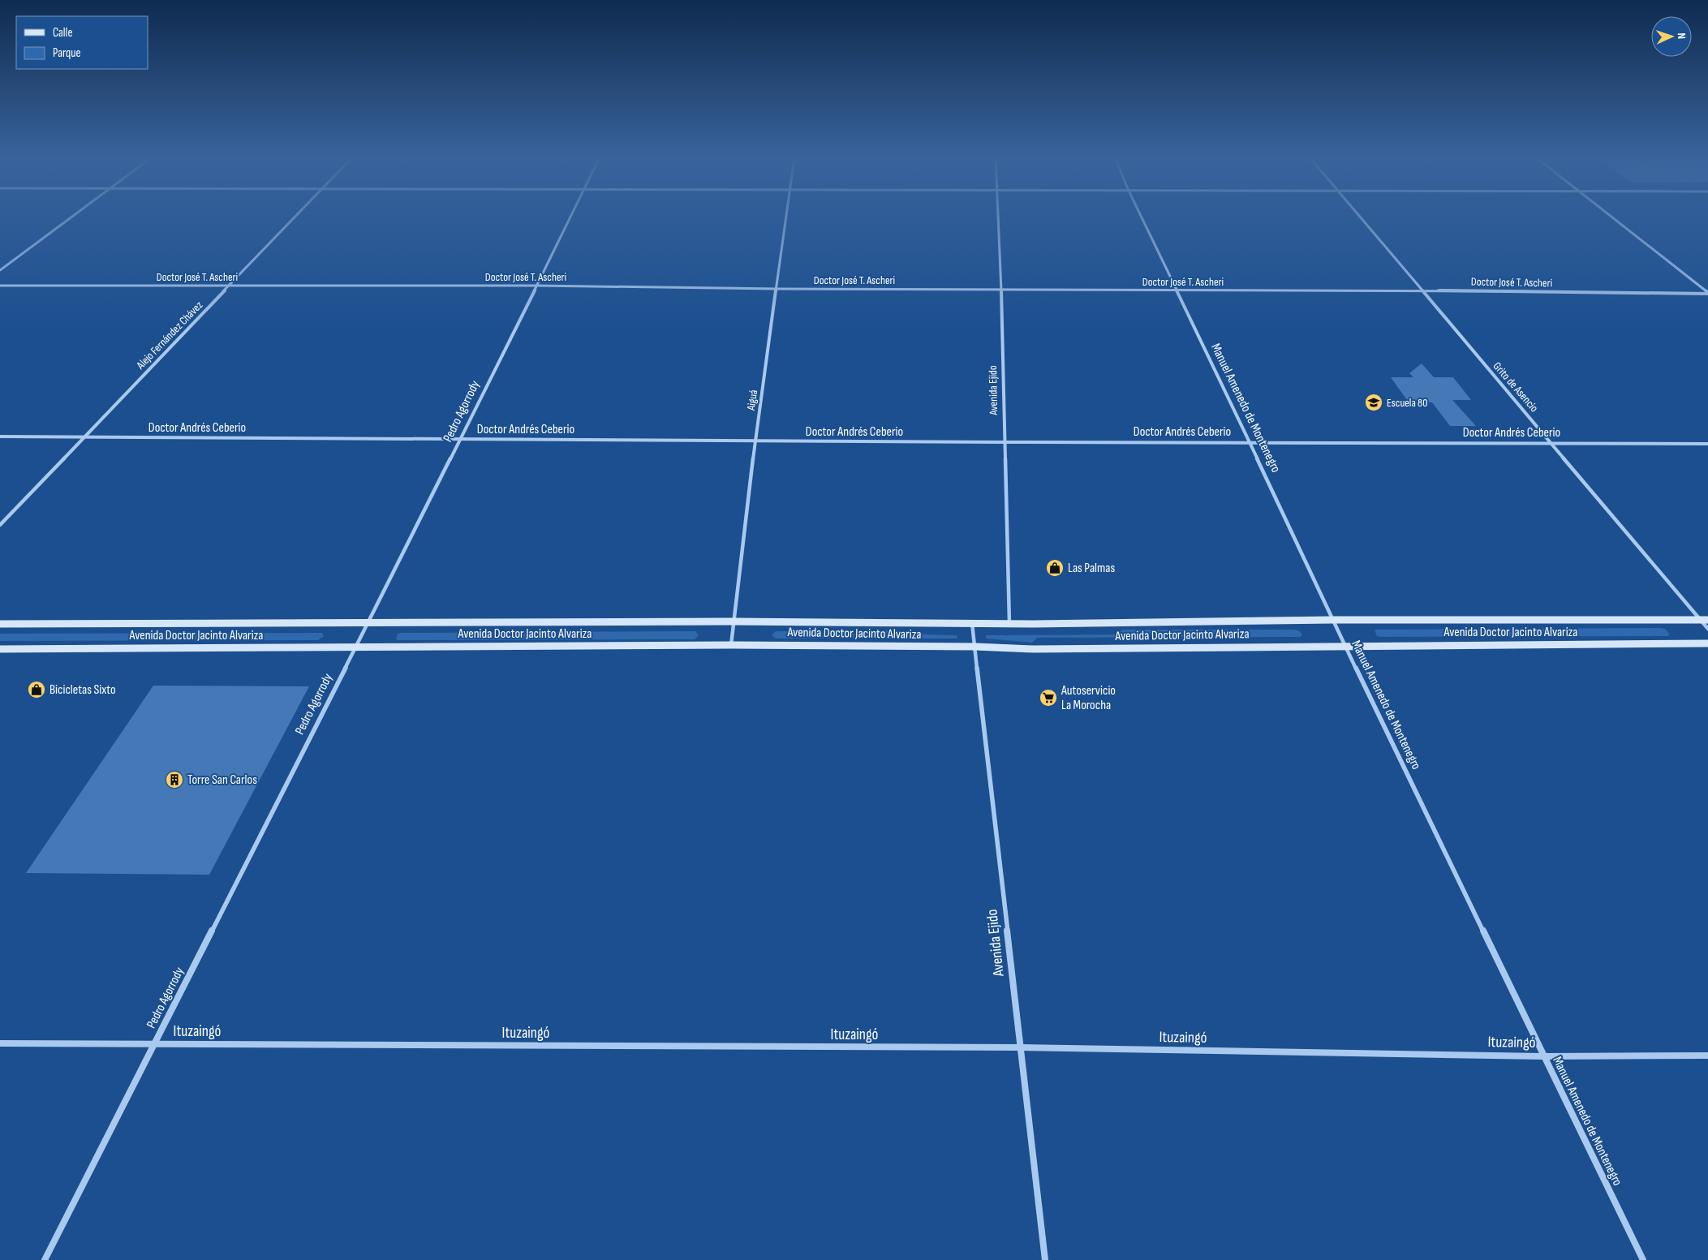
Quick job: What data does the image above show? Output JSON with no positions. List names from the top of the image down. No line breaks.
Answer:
{"streets":{"main road":["Avenida Doctor Jacinto Alvariza"],"street":["Doctor José T. Ascheri","Alejo Fernández Chávez","Grito de Asencio","Avenida Ejido","Aiguá","Manuel Amenedo de Montenegro","Pedro Agorrody","Doctor Andrés Ceberio","Ituzaingó"]},"crossings":[["Doctor José T. Ascheri","Alejo Fernández Chávez"],["Doctor José T. Ascheri","Grito de Asencio"],["Doctor José T. Ascheri","Avenida Ejido"],["Doctor José T. Ascheri","Aiguá"],["Doctor José T. Ascheri","Manuel Amenedo de Montenegro"],["Doctor José T. Ascheri","Pedro Agorrody"],["Alejo Fernández Chávez","Doctor Andrés Ceberio"],["Grito de Asencio","Doctor Andrés Ceberio"],["Grito de Asencio","Avenida Doctor Jacinto Alvariza"],["Avenida Ejido","Doctor Andrés Ceberio"],["Avenida Ejido","Avenida Doctor Jacinto Alvariza"],["Avenida Ejido","Ituzaingó"],["Aiguá","Doctor Andrés Ceberio"],["Aiguá","Avenida Doctor Jacinto Alvariza"],["Manuel Amenedo de Montenegro","Doctor Andrés Ceberio"],["Manuel Amenedo de Montenegro","Avenida Doctor Jacinto Alvariza"],["Manuel Amenedo de Montenegro","Ituzaingó"],["Pedro Agorrody","Doctor Andrés Ceberio"],["Pedro Agorrody","Avenida Doctor Jacinto Alvariza"],["Pedro Agorrody","Ituzaingó"]],"places":{"school or university":["Escuela 80"],"shop":["Las Palmas","Bicicletas Sixto"],"supermarket":["Autoservicio La Morocha"],"building":["Torre San Carlos"]},"legend":["Calle","Parque"],"north":"right"}
